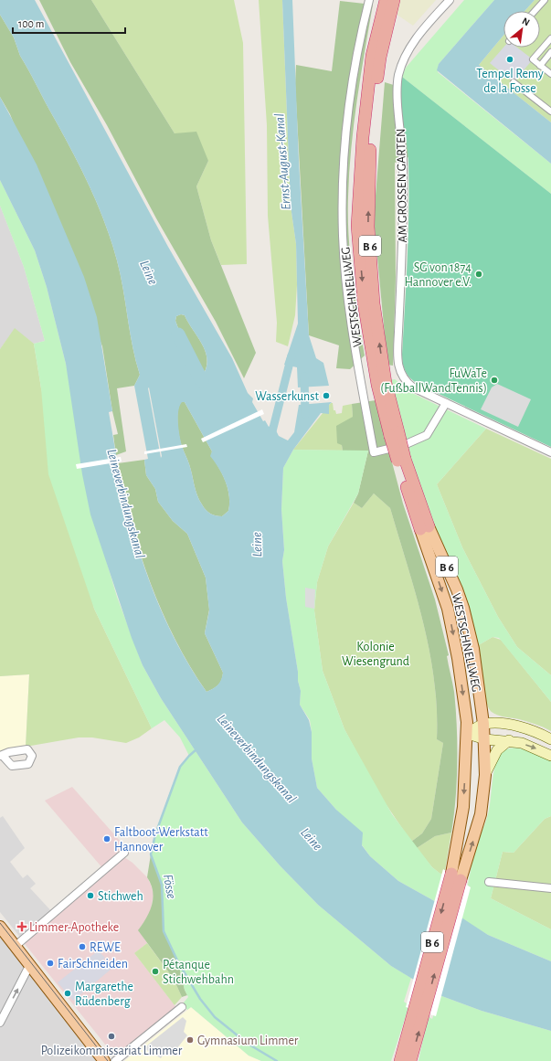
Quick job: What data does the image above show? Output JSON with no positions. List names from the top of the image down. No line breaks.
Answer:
{"streets":{"highway":["B 6","WESTSCHNELLWEG"],"street":["AM GROSSEN GARTEN"]},"water":["Ernst-August-Kanal","Leine","Leineverbindungskanal","Fösse"],"parks":["Kolonie Wiesengrund"],"places":{"other":["Tempel Remy de la Fosse","SG von 1874 Hannover e.V.","FuWaTe (FußballWandTennis)","Wasserkunst","Faltboot-Werkstatt Hannover","Stichweh","REWE","FairSchneiden","Pétanque Stichwehbahn","Margarethe Rüdenberg","Polizeikommissariat Limmer","Gymnasium Limmer"],"health":["Limmer-Apotheke"]},"scale_bar":"100 m","north":"top right"}
